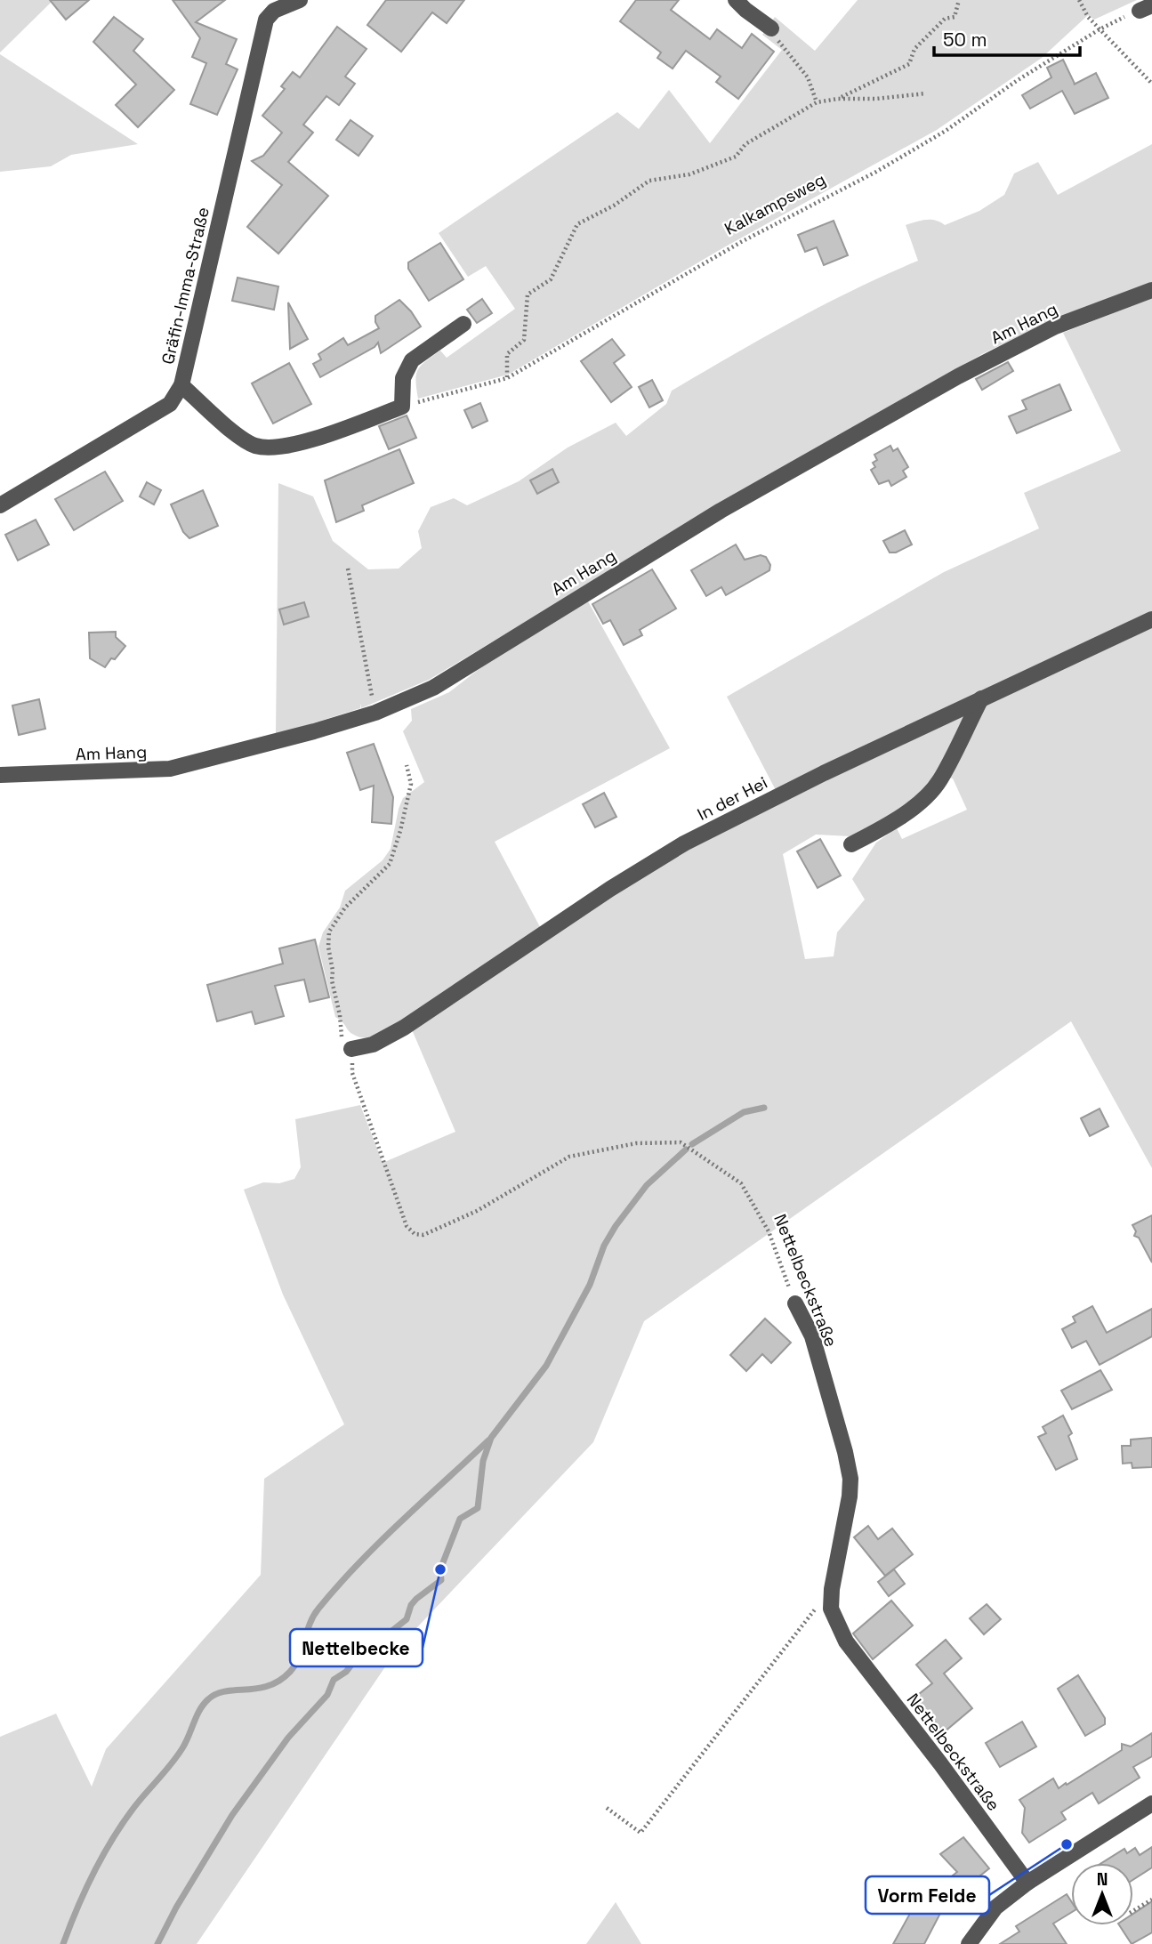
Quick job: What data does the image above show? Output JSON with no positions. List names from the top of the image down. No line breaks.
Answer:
{"streets":{"street":["Gräfin-Imma-Straße","Am Hang","In der Hei","Nettelbeckstraße"],"path":["Kalkampsweg"]},"crossings":[["In der Hei","Nettelbeckstraße"]],"places":["Nettelbecke","Vorm Felde"],"scale_bar":"50 m","north":"top"}
